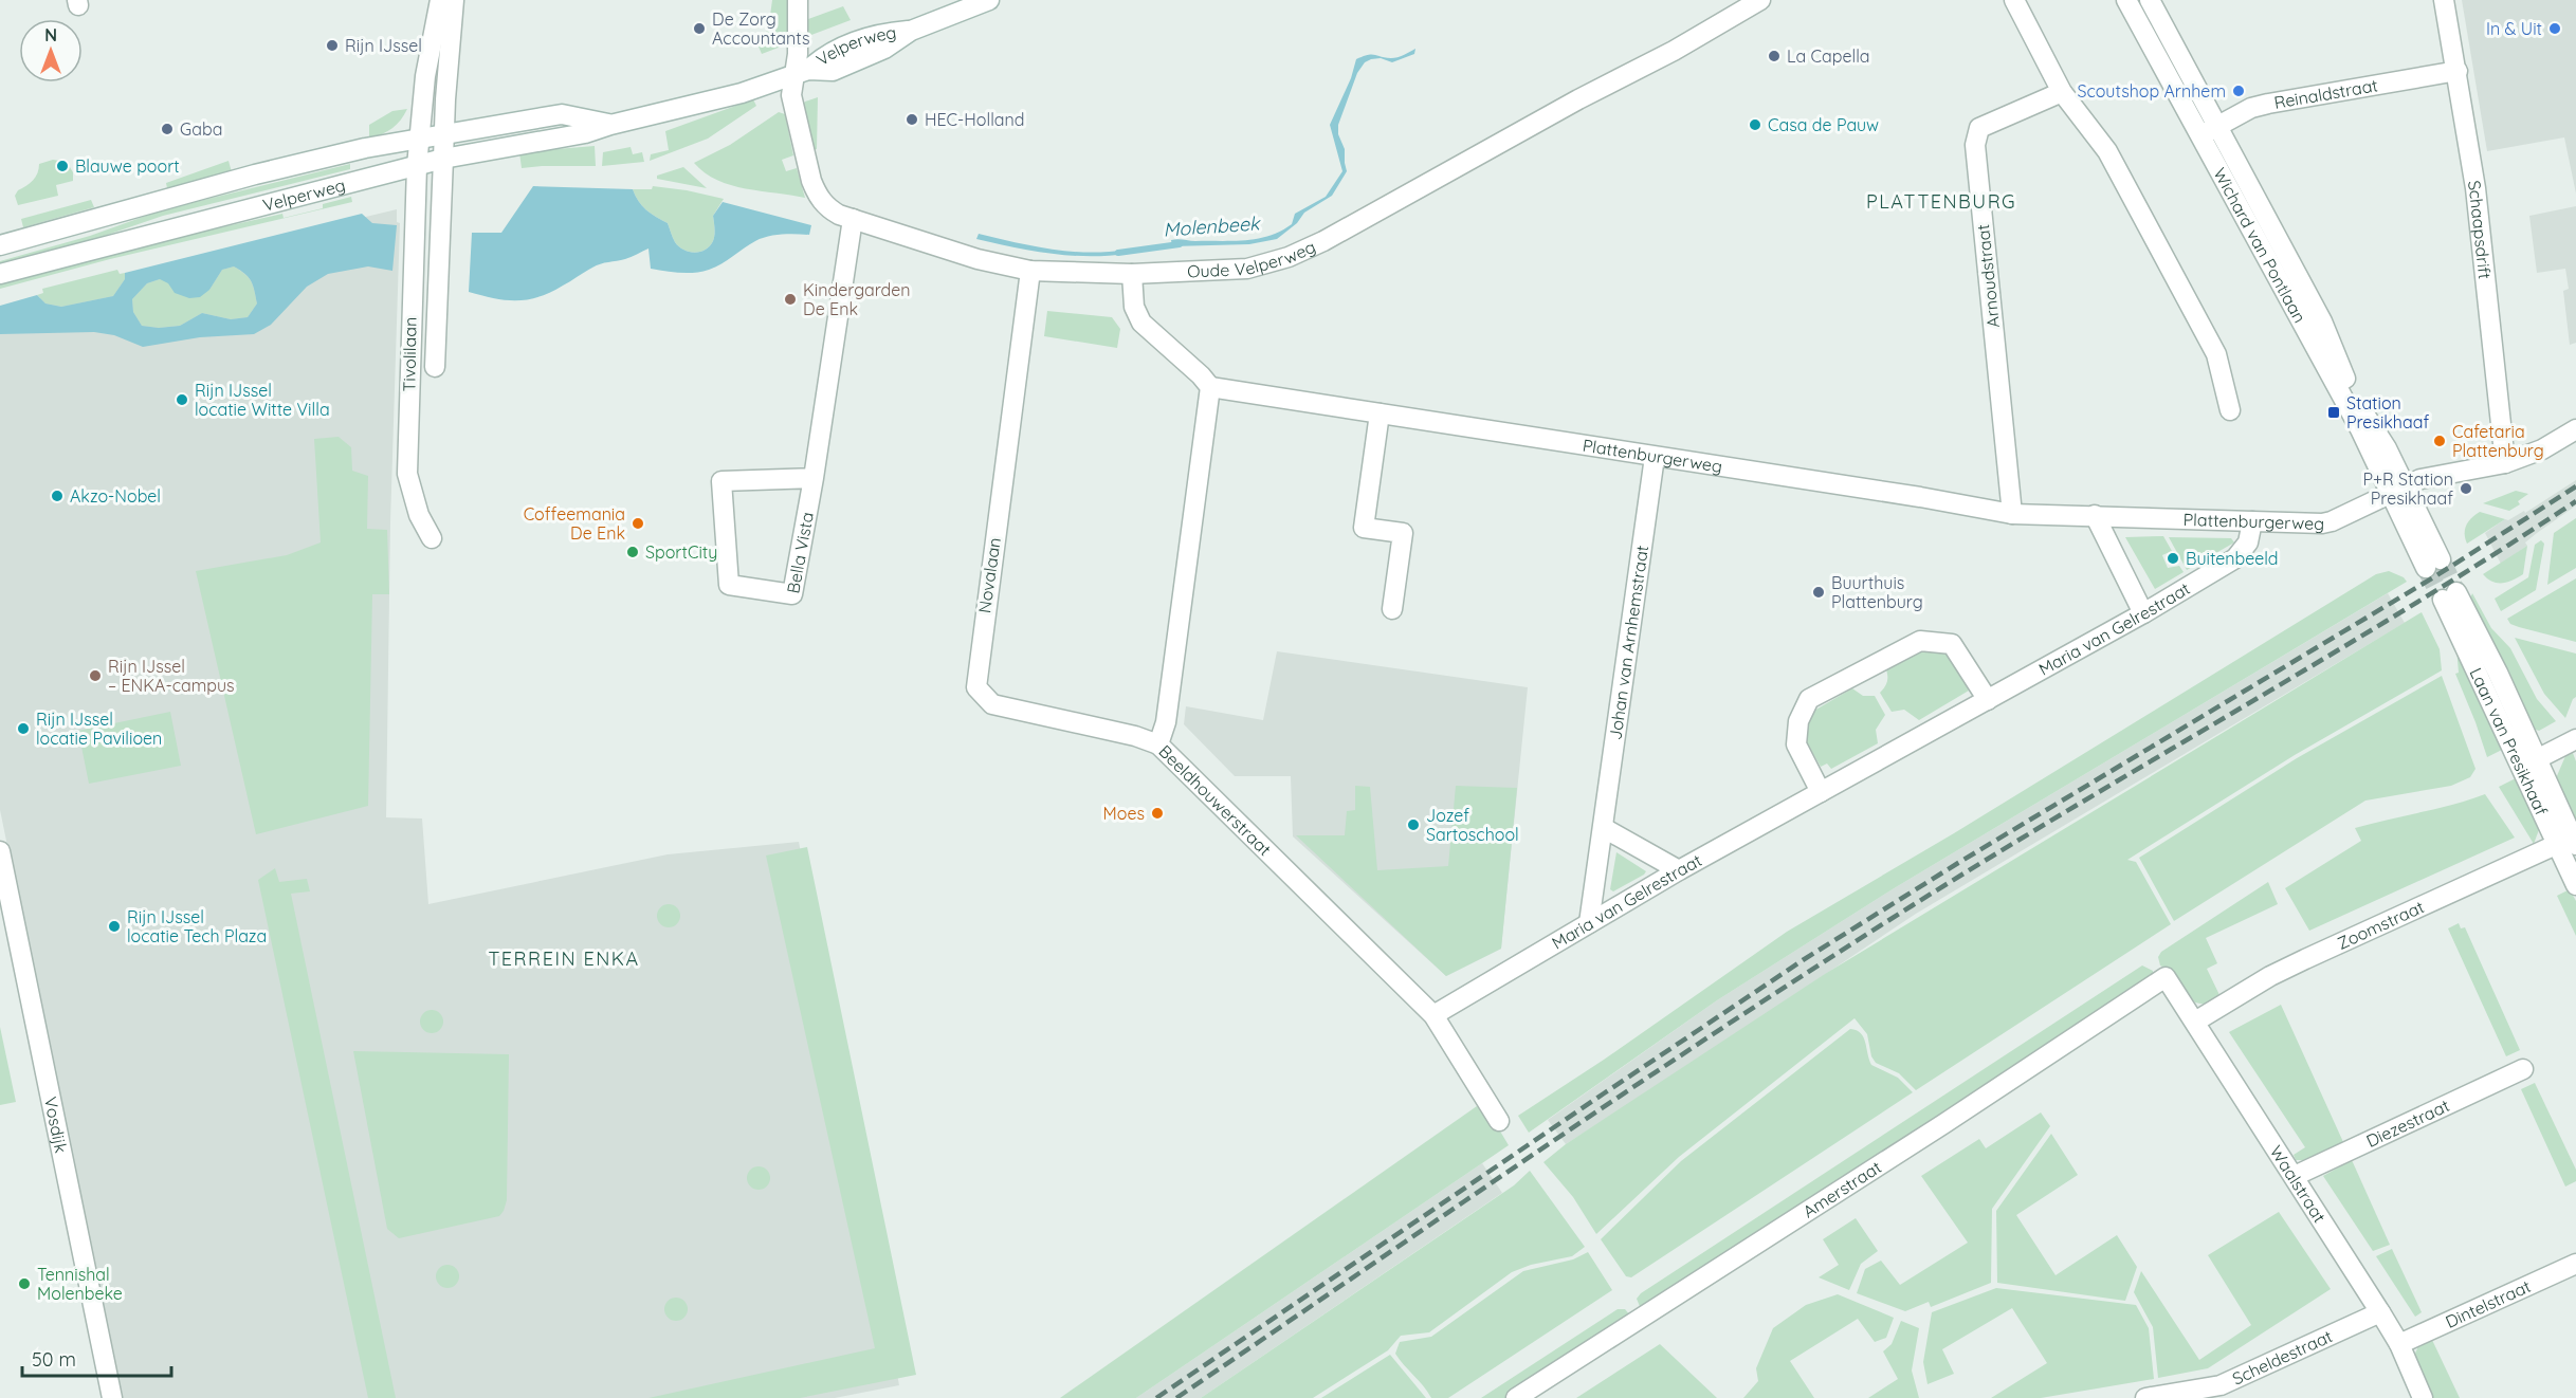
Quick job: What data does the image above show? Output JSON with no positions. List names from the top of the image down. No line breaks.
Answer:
{"streets":{"street":["Velperweg","Reinaldstraat","Schaapsdrift","Wichard van Pontlaan","Oude Velperweg","Arnoudstraat","Tivolilaan","Plattenburgerweg","Bella Vista","Novalaan","Maria van Gelrestraat","Johan van Arnhemstraat","Laan van Presikhaaf","Beeldhouwerstraat","Zoomstraat","Diezestraat","Vosdijk","Waalstraat","Amerstraat","Dintelstraat","Scheldestraat"]},"crossings":[["Velperweg","Oude Velperweg"],["Velperweg","Tivolilaan"],["Reinaldstraat","Schaapsdrift"],["Reinaldstraat","Wichard van Pontlaan"],["Schaapsdrift","Plattenburgerweg"],["Wichard van Pontlaan","Plattenburgerweg"],["Oude Velperweg","Bella Vista"],["Oude Velperweg","Novalaan"],["Arnoudstraat","Plattenburgerweg"],["Plattenburgerweg","Maria van Gelrestraat"],["Plattenburgerweg","Johan van Arnhemstraat"],["Plattenburgerweg","Beeldhouwerstraat"],["Novalaan","Beeldhouwerstraat"],["Maria van Gelrestraat","Johan van Arnhemstraat"],["Maria van Gelrestraat","Beeldhouwerstraat"],["Laan van Presikhaaf","Zoomstraat"],["Zoomstraat","Waalstraat"],["Diezestraat","Waalstraat"],["Waalstraat","Amerstraat"],["Waalstraat","Dintelstraat"],["Waalstraat","Scheldestraat"]],"districts":["PLATTENBURG","TERREIN ENKA"],"water":["Molenbeek"],"places":{"other":["De Zorg Accountants","In & Uit","Rijn IJssel","La Capella","Scoutshop Arnhem","HEC-Holland","Casa de Pauw","Gaba","Blauwe poort","Kindergarden De Enk","Rijn IJssel locatie Witte Villa","Cafetaria Plattenburg","P+R Station Presikhaaf","Akzo-Nobel","Coffeemania De Enk","SportCity","Buitenbeeld","Buurthuis Plattenburg","Rijn IJssel – ENKA-campus","Rijn IJssel locatie Pavilioen","Moes","Jozef Sartoschool","Rijn IJssel locatie Tech Plaza","Tennishal Molenbeke"],"transit":["Station Presikhaaf"]},"scale_bar":"50 m","north":"top"}
